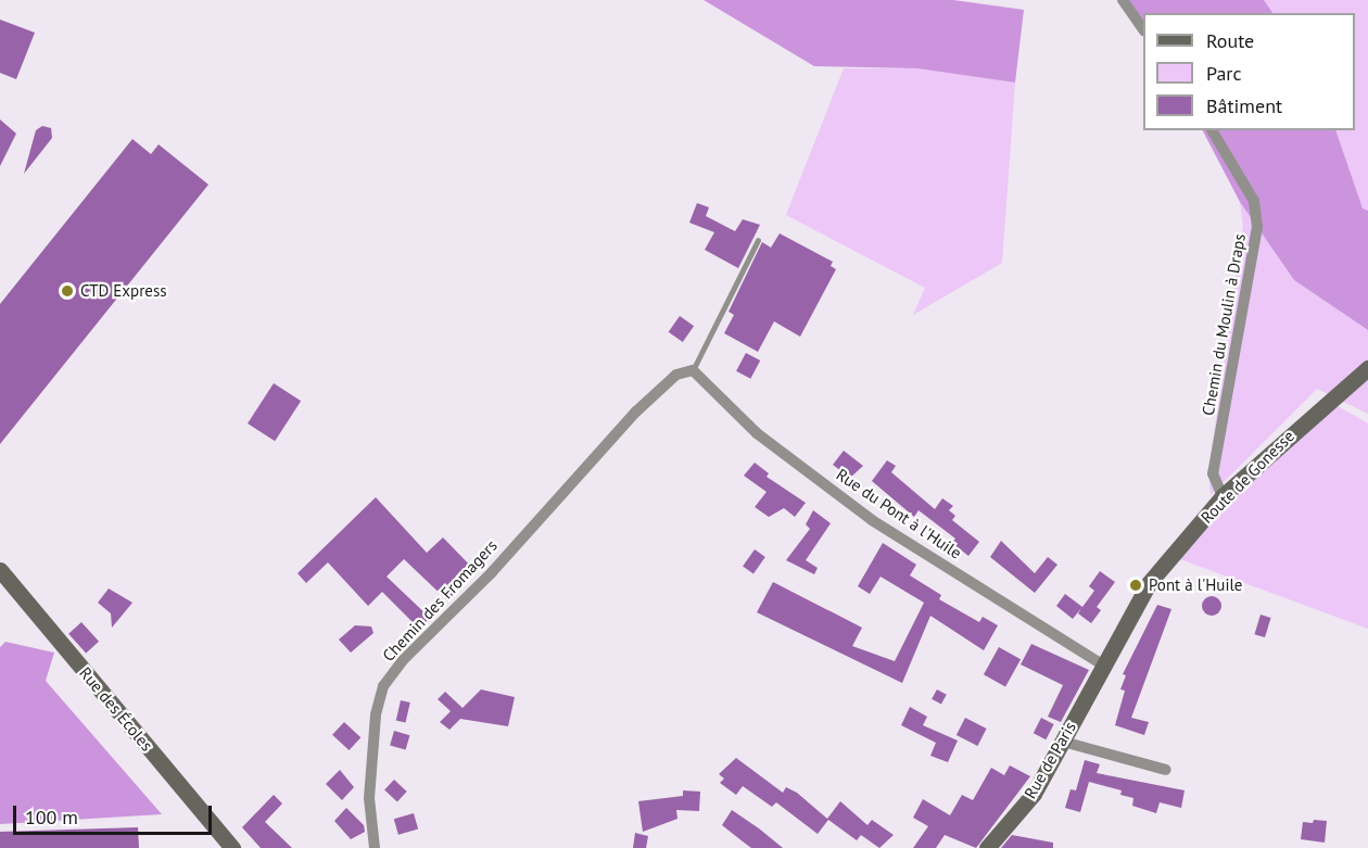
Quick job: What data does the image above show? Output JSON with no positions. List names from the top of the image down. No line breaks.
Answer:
{"streets":{"street":["Chemin du Moulin à Draps","Route de Gonesse","Rue du Pont à l'Huile","Chemin des Fromagers","Rue des Écoles","Rue de Paris"]},"crossings":[["Chemin du Moulin à Draps","Route de Gonesse"],["Route de Gonesse","Rue du Pont à l'Huile"],["Route de Gonesse","Rue de Paris"],["Rue du Pont à l'Huile","Chemin des Fromagers"],["Rue du Pont à l'Huile","Rue de Paris"]],"places":["CTD Express","Pont à l'Huile"],"legend":["Route","Parc","Bâtiment"],"scale_bar":"100 m"}
